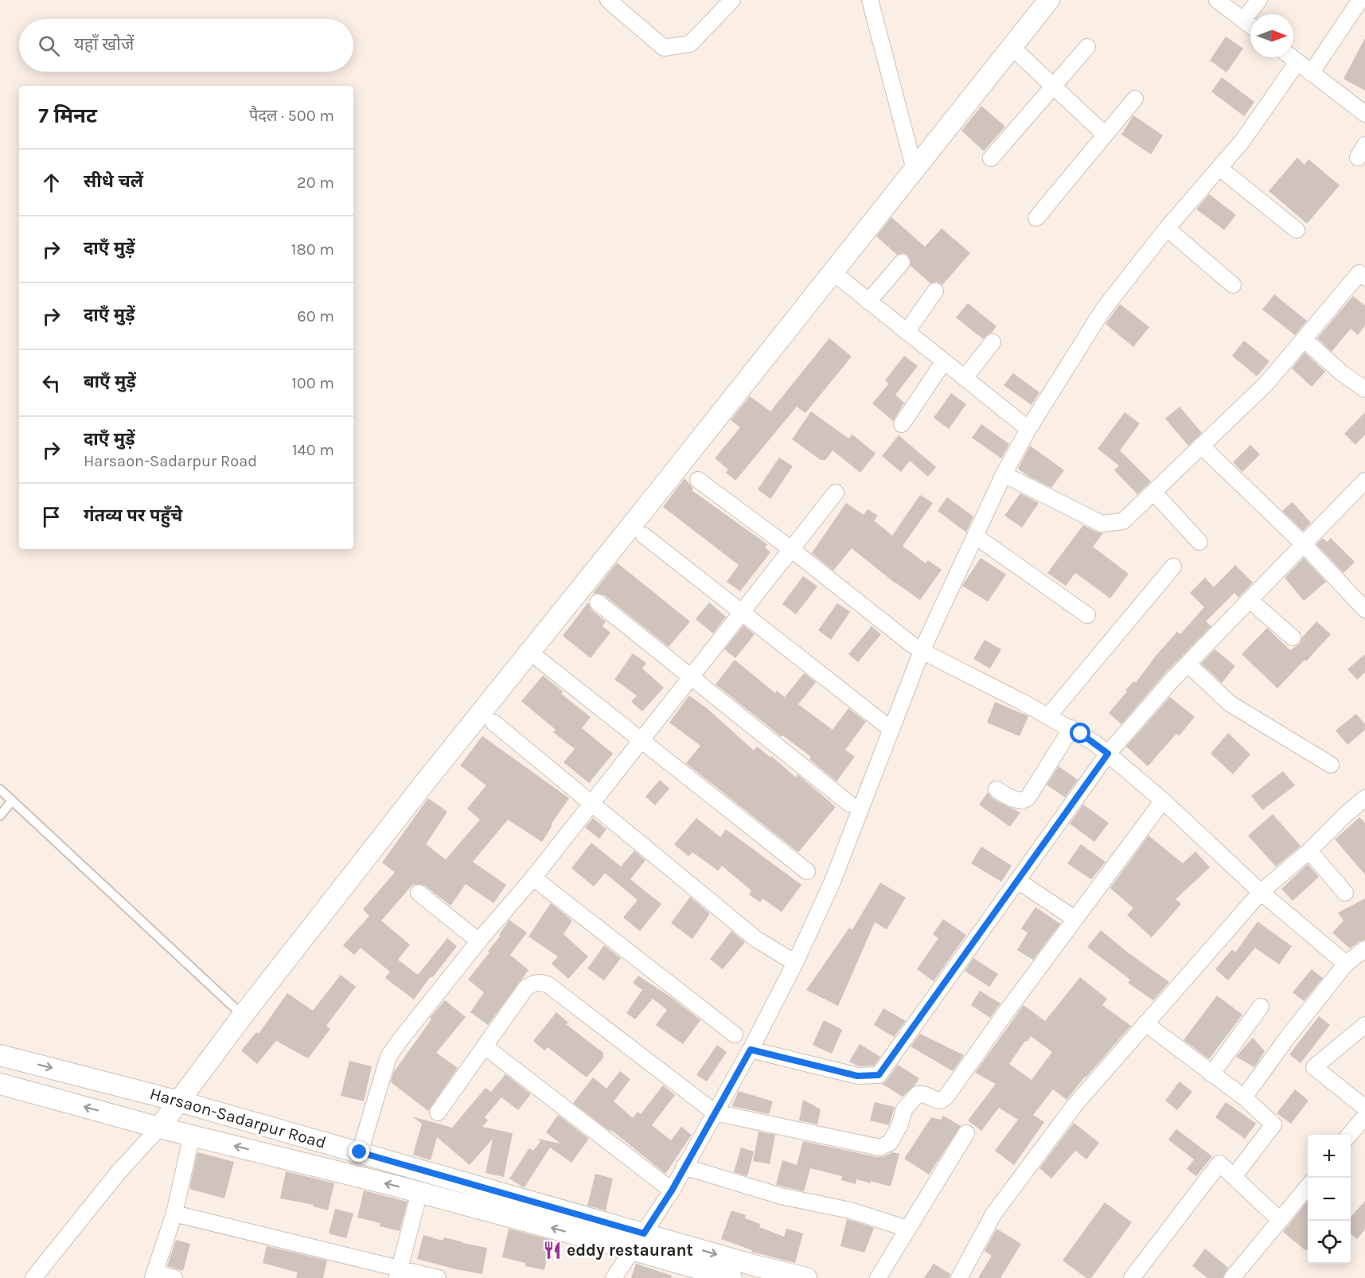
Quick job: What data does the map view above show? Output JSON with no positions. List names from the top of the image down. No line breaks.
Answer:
{"streets":{"street":["Harsaon-Sadarpur Road"]},"places":{"restaurant":["eddy restaurant"]},"north":"right","page":{"search":"यहाँ खोजें","heading":["7 मिनट","पैदल · 500 m"],"list":[["सीधे चलें","20 m"],["दाएँ मुड़ें","180 m"],["दाएँ मुड़ें","60 m"],["बाएँ मुड़ें","100 m"],["दाएँ मुड़ें","Harsaon-Sadarpur Road","140 m"],"गंतव्य पर पहुँचे"],"map_buttons":["+","−"]}}
